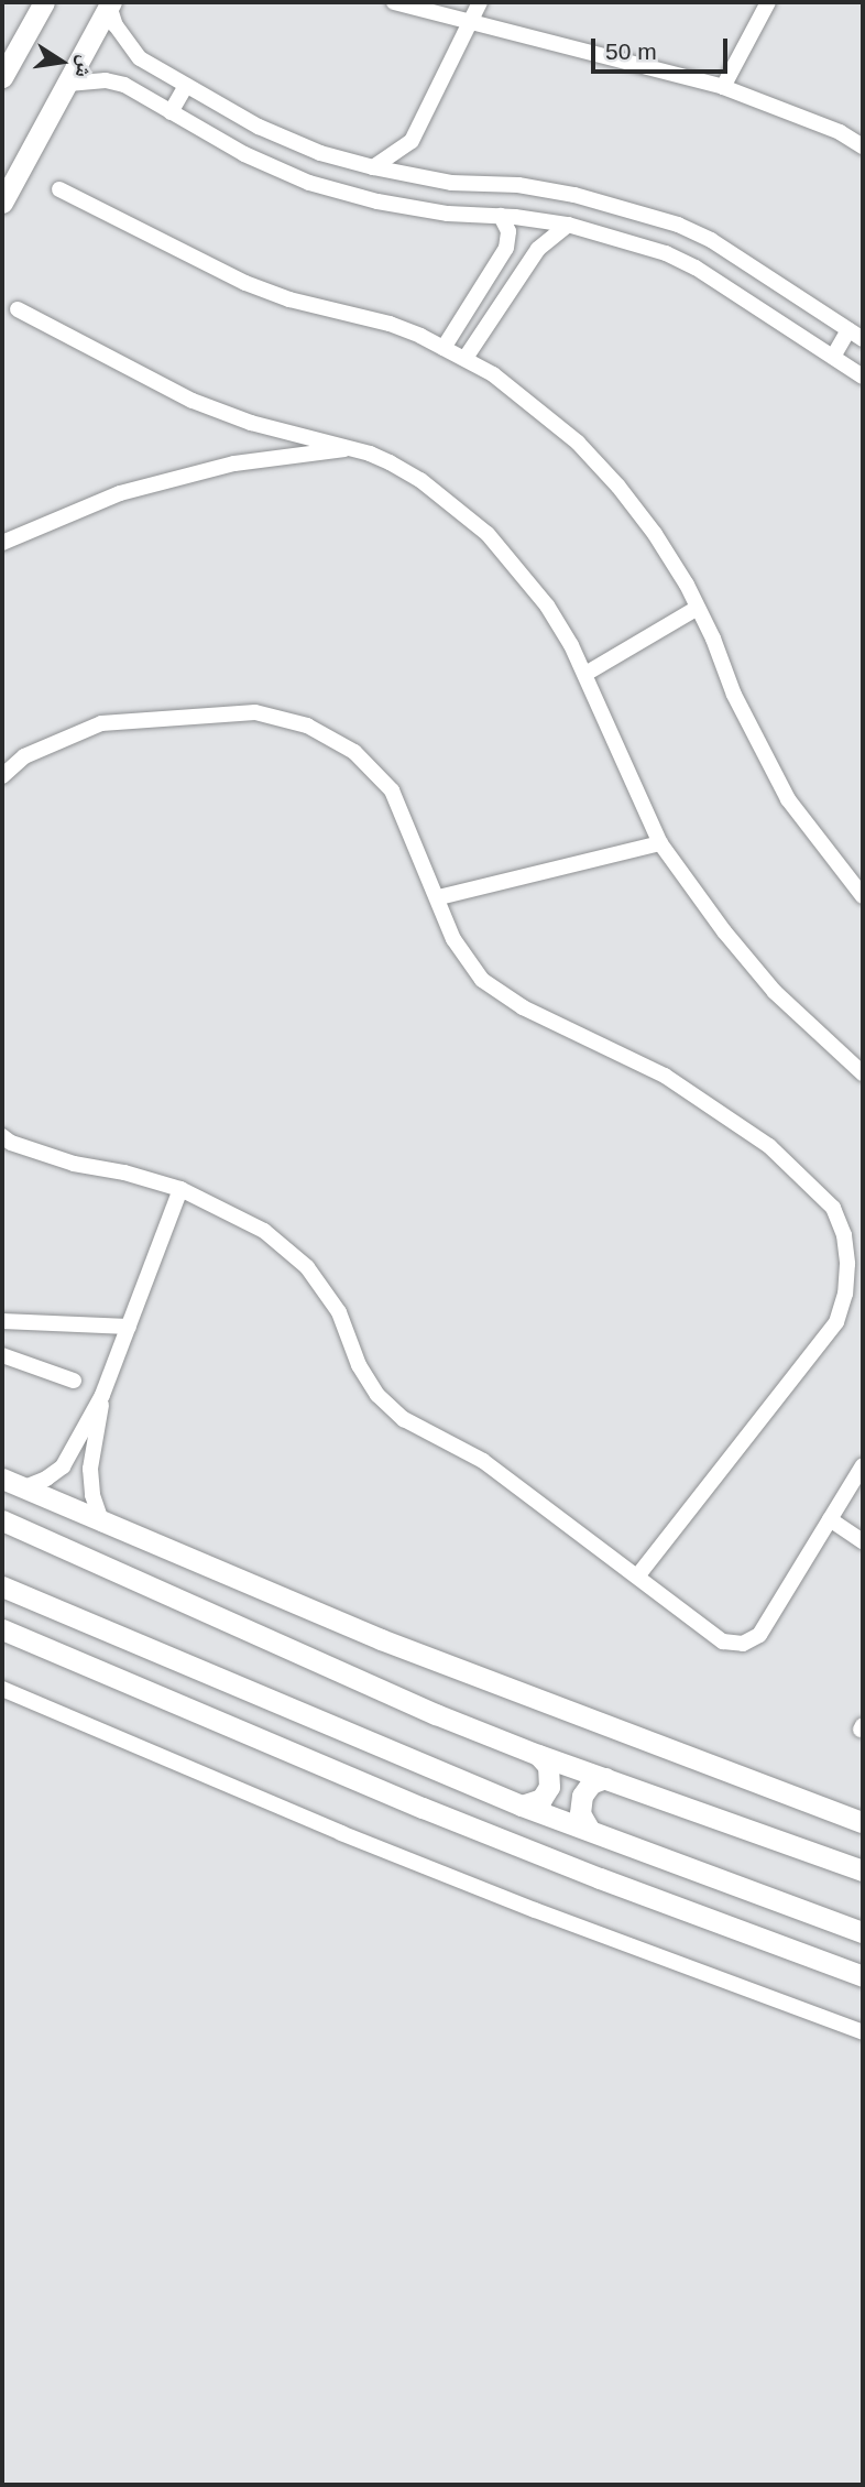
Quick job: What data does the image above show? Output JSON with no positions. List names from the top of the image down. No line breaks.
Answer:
{"scale_bar":"50 m","north":"right"}
